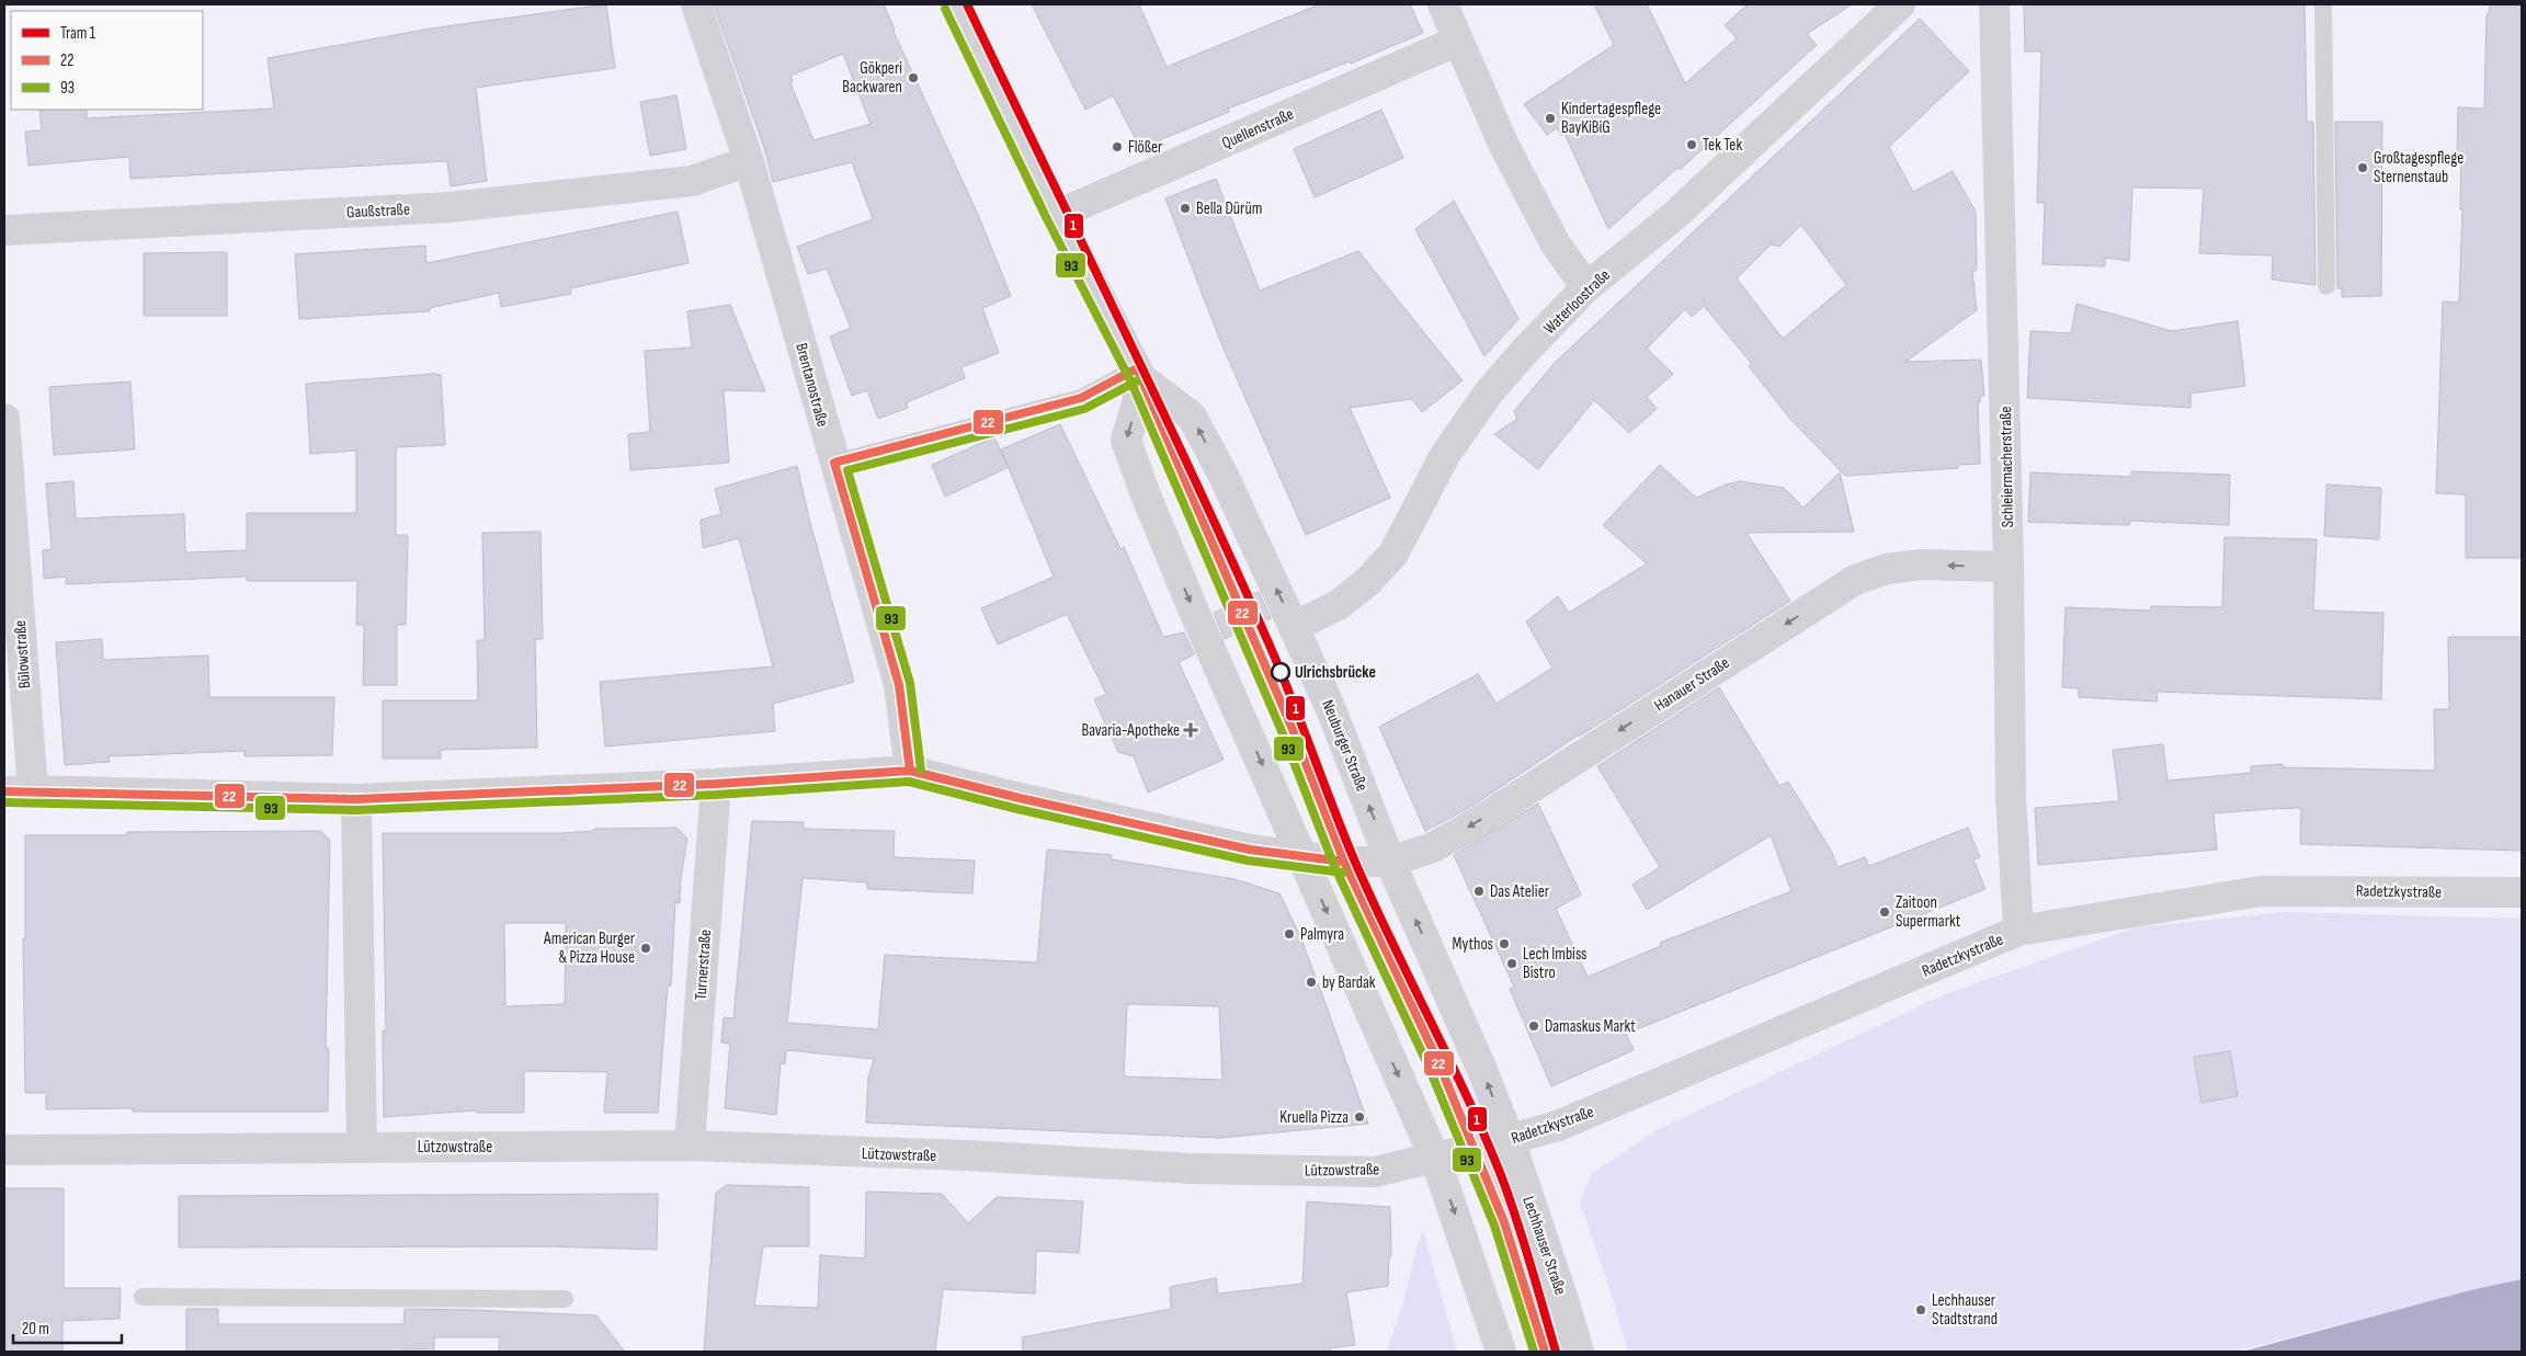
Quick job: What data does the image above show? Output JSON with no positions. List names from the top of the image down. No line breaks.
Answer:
{"streets":{"street":["Quellenstraße","Gaußstraße","Waterloostraße","Brentanostraße","Schleiermacherstraße","Bülowstraße","Hanauer Straße","Neuburger Straße","Radetzkystraße","Turnerstraße","Lützowstraße","Lechhauser Straße"]},"crossings":[["Quellenstraße","Neuburger Straße"],["Gaußstraße","Brentanostraße"],["Waterloostraße","Neuburger Straße"],["Brentanostraße","Hanauer Straße"],["Schleiermacherstraße","Hanauer Straße"],["Schleiermacherstraße","Radetzkystraße"],["Bülowstraße","Hanauer Straße"],["Hanauer Straße","Neuburger Straße"],["Hanauer Straße","Turnerstraße"],["Neuburger Straße","Radetzkystraße"],["Neuburger Straße","Lechhauser Straße"],["Radetzkystraße","Lützowstraße"],["Radetzkystraße","Lechhauser Straße"],["Turnerstraße","Lützowstraße"]],"places":{"other":["Gökperi Backwaren","Kindertagespflege BayKiBiG","Tek Tek","Flößer","Großtagespflege Sternenstaub","Bella Dürüm","Ulrichsbrücke","Das Atelier","Zaitoon Supermarkt","Palmyra","Mythos","American Burger & Pizza House","Lech Imbiss Bistro","by Bardak","Damaskus Markt","Kruella Pizza","Lechhauser Stadtstrand"],"health":["Bavaria-Apotheke"]},"lines":["tram line 1","transit line 93","transit line 22"],"legend":["Tram 1","22","93"],"scale_bar":"20 m"}
